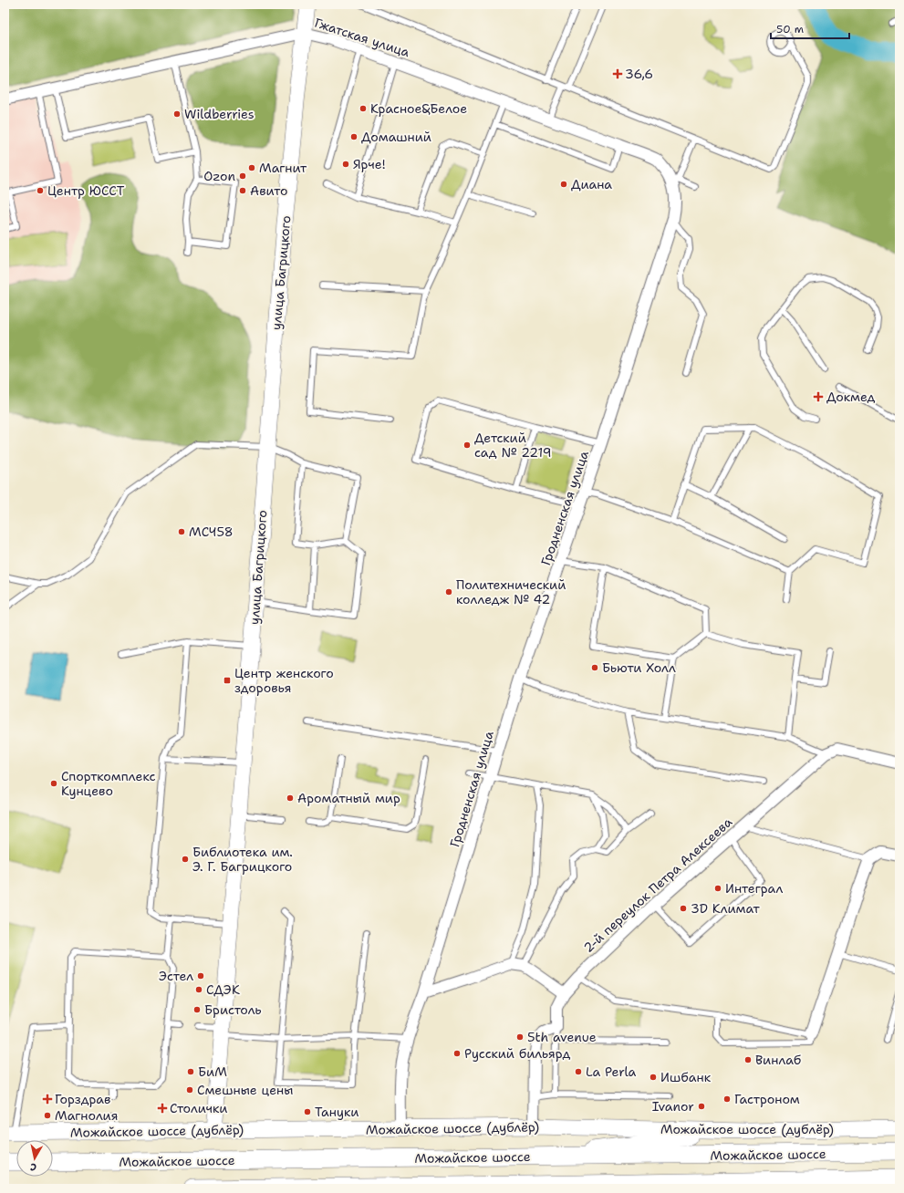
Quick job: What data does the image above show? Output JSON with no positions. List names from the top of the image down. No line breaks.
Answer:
{"streets":{"main road":["улица Багрицкого","Можайское шоссе (дублёр)","Можайское шоссе"],"street":["Гжатская улица","Гродненская улица","2-й переулок Петра Алексеева"]},"crossings":[["Гжатская улица","улица Багрицкого"],["Гжатская улица","Гродненская улица"],["улица Багрицкого","Можайское шоссе (дублёр)"],["Гродненская улица","Можайское шоссе (дублёр)"]],"places":{"health":["36,6","Докмед","Горздрав","Столички"],"other":["Красное&Белое","Wildberries","Домашний","Ярче!","Магнит","Ozon","Диана","Центр ЮССТ","Авито","Детский сад № 2219","МСЧ58","Политехнический колледж № 42","Бьюти Холл","Спорткомплекс Кунцево","Ароматный мир","Библиотека им. Э. Г. Багрицкого","Интеграл","3D Климат","Эстел","СДЭК","Бристоль","5th avenue","Русский бильярд","Винлаб","БиМ","La Perla","Ишбанк","Смешные цены","Гастроном","Ivanor","Тануки","Магнолия"],"transit":["Центр женского здоровья"]},"scale_bar":"50 m","north":"bottom"}
